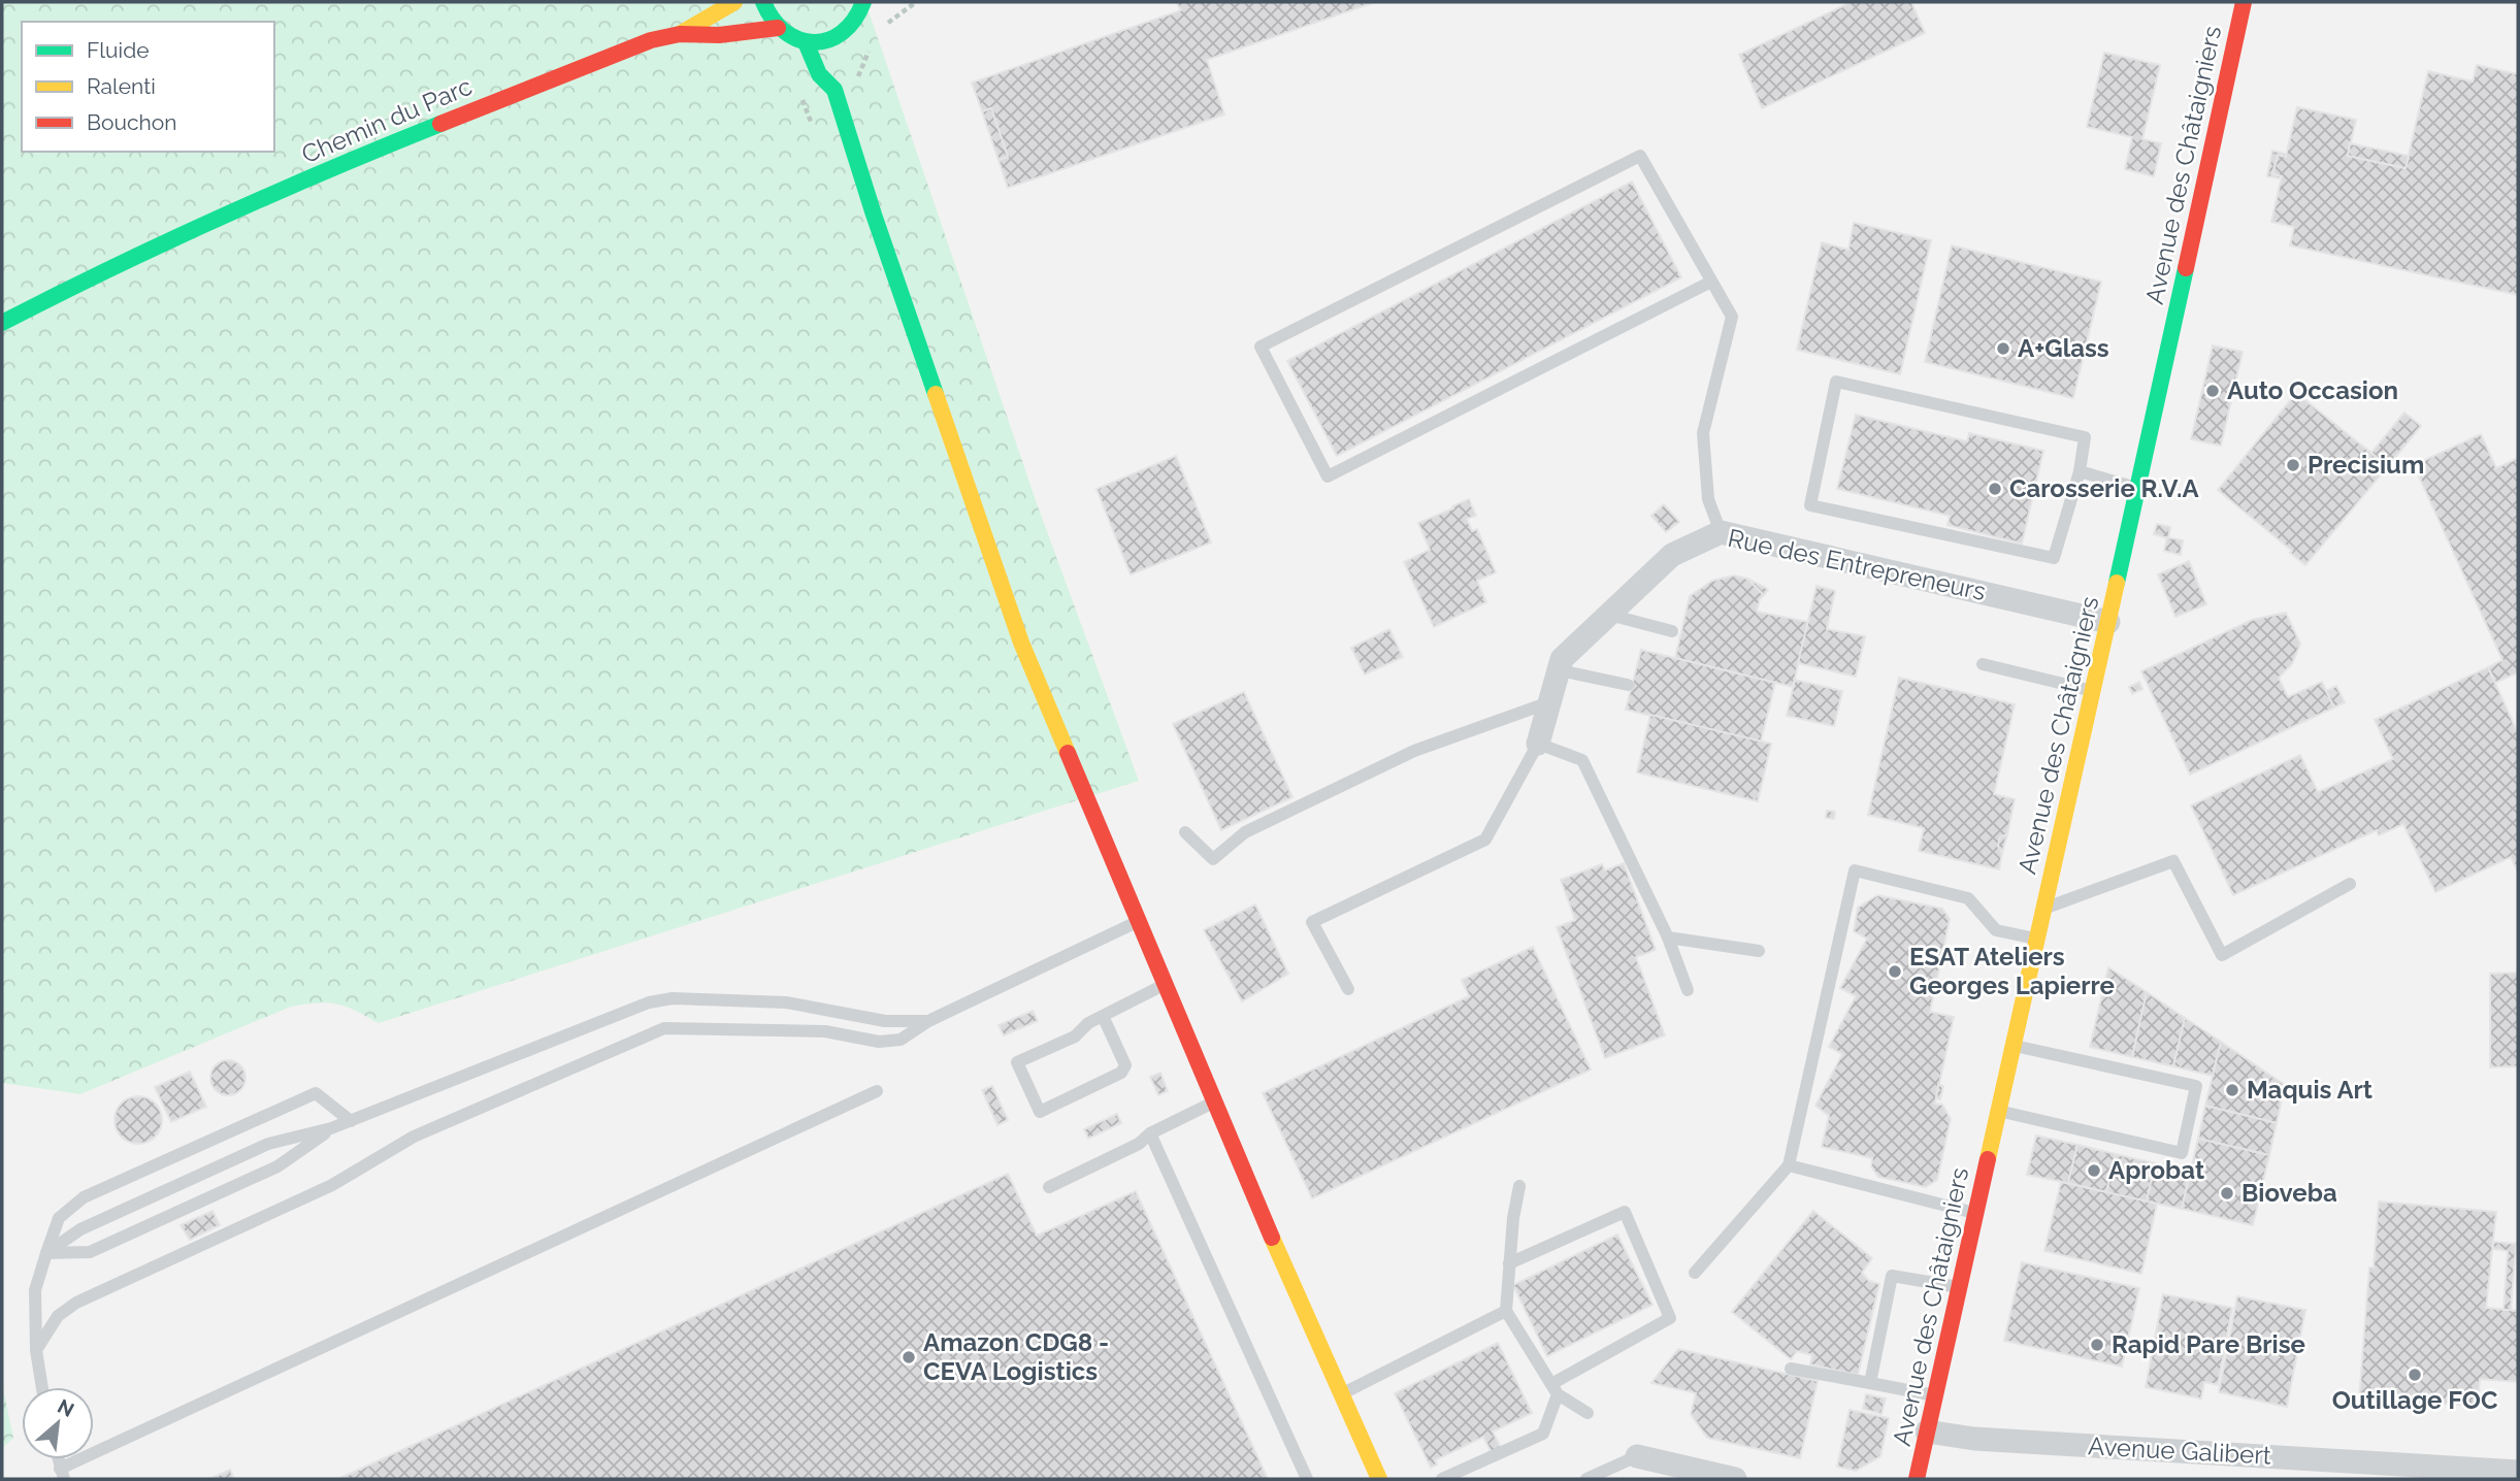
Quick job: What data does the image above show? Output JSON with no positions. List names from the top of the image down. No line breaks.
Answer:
{"streets":{"street":["Chemin du Parc","Avenue des Châtaigniers","Rue des Entrepreneurs","Avenue Galibert"]},"crossings":[["Avenue des Châtaigniers","Rue des Entrepreneurs"],["Avenue des Châtaigniers","Avenue Galibert"]],"places":["A+Glass","Auto Occasion","Precisium","Carosserie R.V.A","ESAT Ateliers Georges Lapierre","Maquis Art","Aprobat","Bioveba","Rapid Pare Brise","Amazon CDG8 - CEVA Logistics","Outillage FOC"],"legend":["Fluide","Ralenti","Bouchon"],"north":"top right"}
